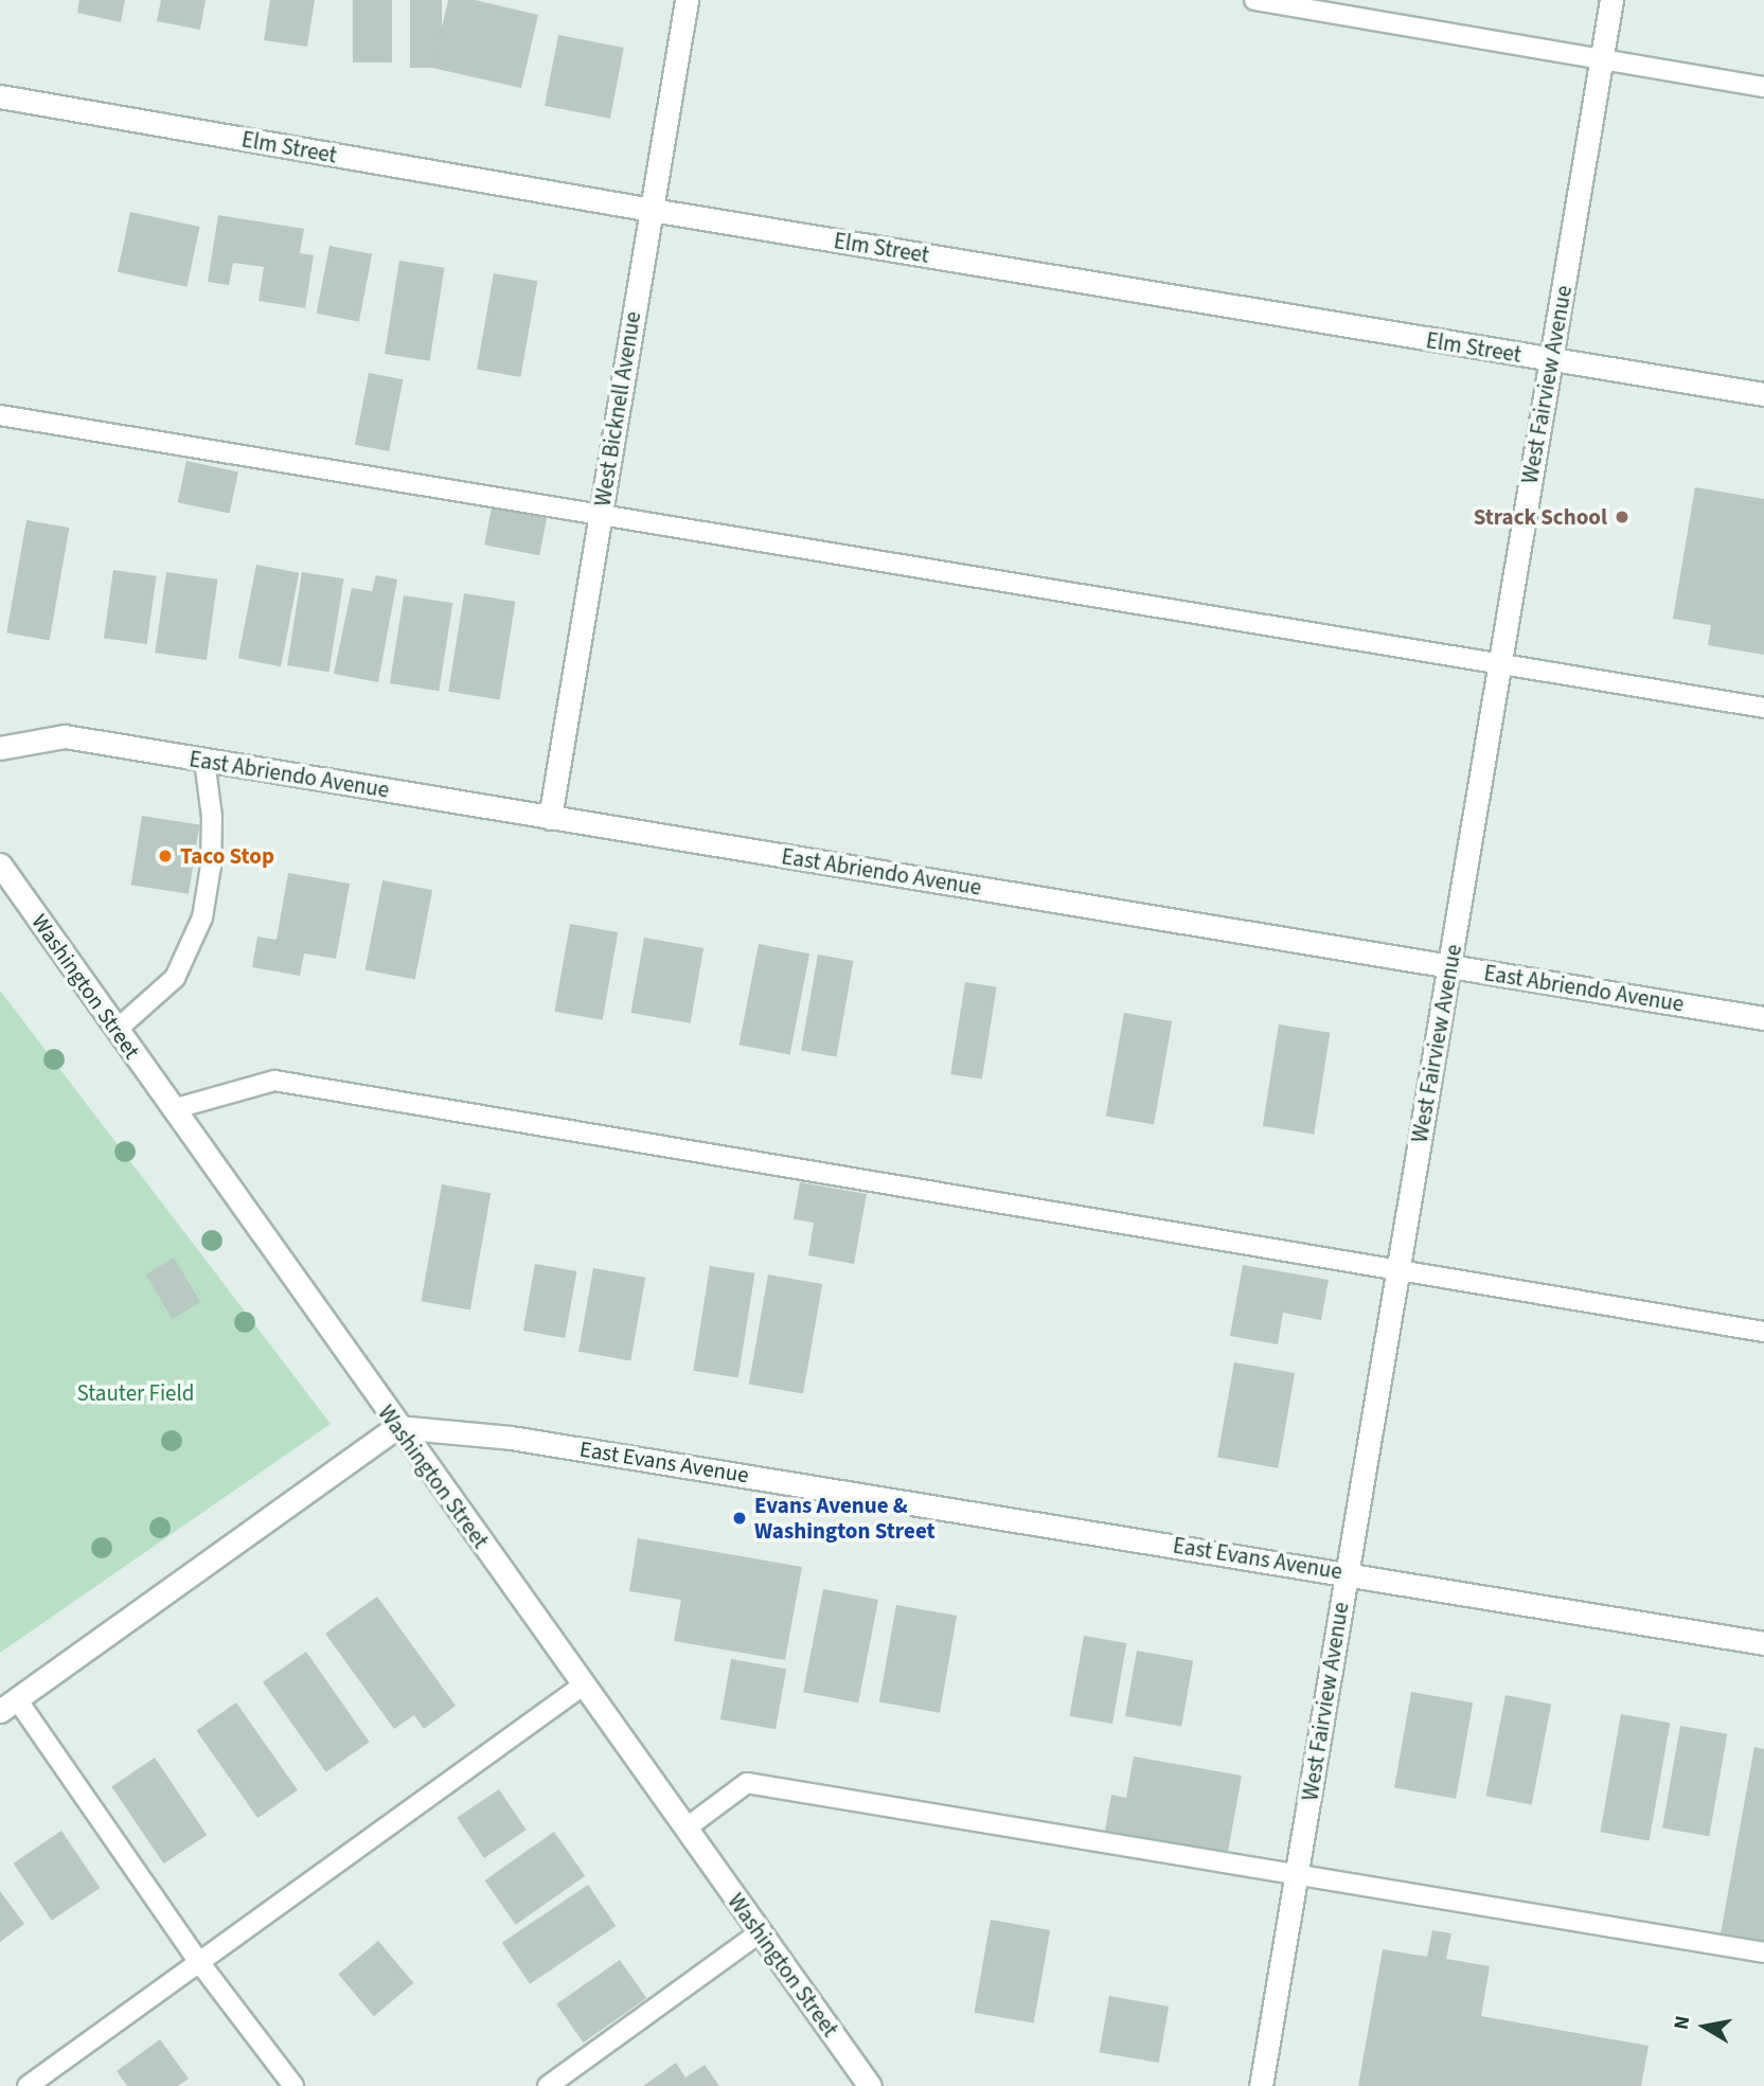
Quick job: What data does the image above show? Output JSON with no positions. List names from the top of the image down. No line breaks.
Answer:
{"streets":{"street":["Elm Street","West Fairview Avenue","West Bicknell Avenue","East Abriendo Avenue","Washington Street","East Evans Avenue"]},"crossings":[["Elm Street","West Fairview Avenue"],["Elm Street","West Bicknell Avenue"],["West Fairview Avenue","East Abriendo Avenue"],["West Fairview Avenue","East Evans Avenue"],["West Bicknell Avenue","East Abriendo Avenue"],["Washington Street","East Evans Avenue"]],"parks":["Stauter Field"],"places":["Strack School","Taco Stop","Evans Avenue & Washington Street"],"north":"left"}
